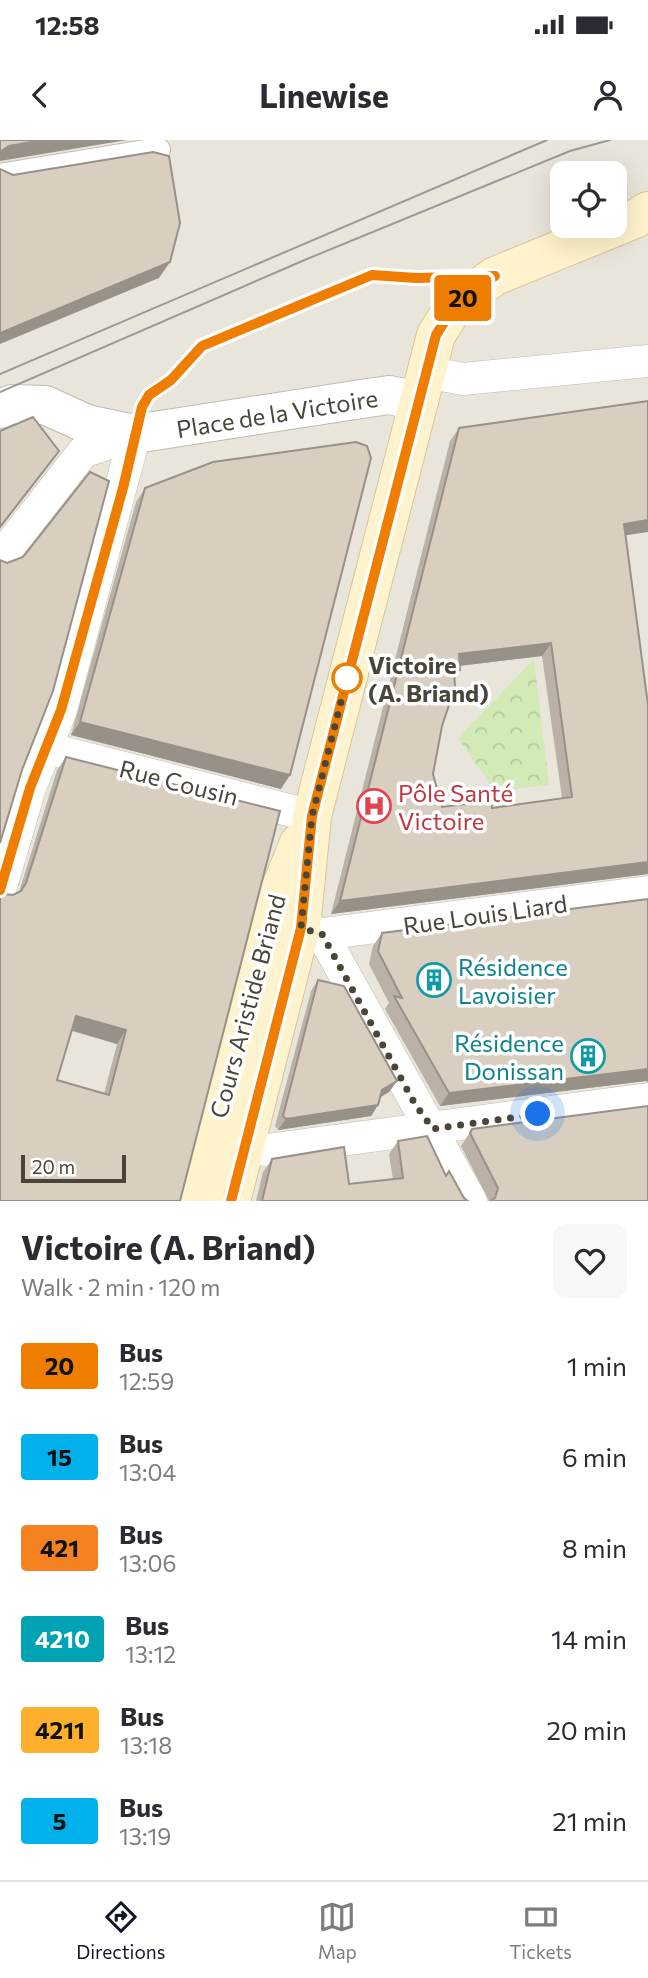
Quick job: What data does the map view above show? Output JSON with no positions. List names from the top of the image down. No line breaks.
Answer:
{"streets":{"main road":["Cours Aristide Briand"],"street":["Place de la Victoire","Rue Cousin","Rue Louis Liard"]},"crossings":[["Place de la Victoire","Cours Aristide Briand"],["Rue Cousin","Cours Aristide Briand"],["Rue Louis Liard","Cours Aristide Briand"]],"places":{"other":["Victoire (A. Briand)"],"hospital":["Pôle Santé Victoire"],"building":["Résidence Lavoisier","Résidence Donissan"]},"lines":["bus line 20"],"scale_bar":"20 m","page":{"status":"12:58","header":"Linewise","on_map":"20","scale":"20 m","heading":["Victoire (A. Briand)","Walk · 2 min · 120 m"],"list":[{"mark":"20","name":"Bus","note":"12:59","value":"1 min"},{"mark":"15","name":"Bus","note":"13:04","value":"6 min"},{"mark":"421","name":"Bus","note":"13:06","value":"8 min"},{"mark":"4210","name":"Bus","note":"13:12","value":"14 min"},{"mark":"4211","name":"Bus","note":"13:18","value":"20 min"},{"mark":"5","name":"Bus","note":"13:19","value":"21 min"}],"tabs":["Directions","Map","Tickets"]}}
